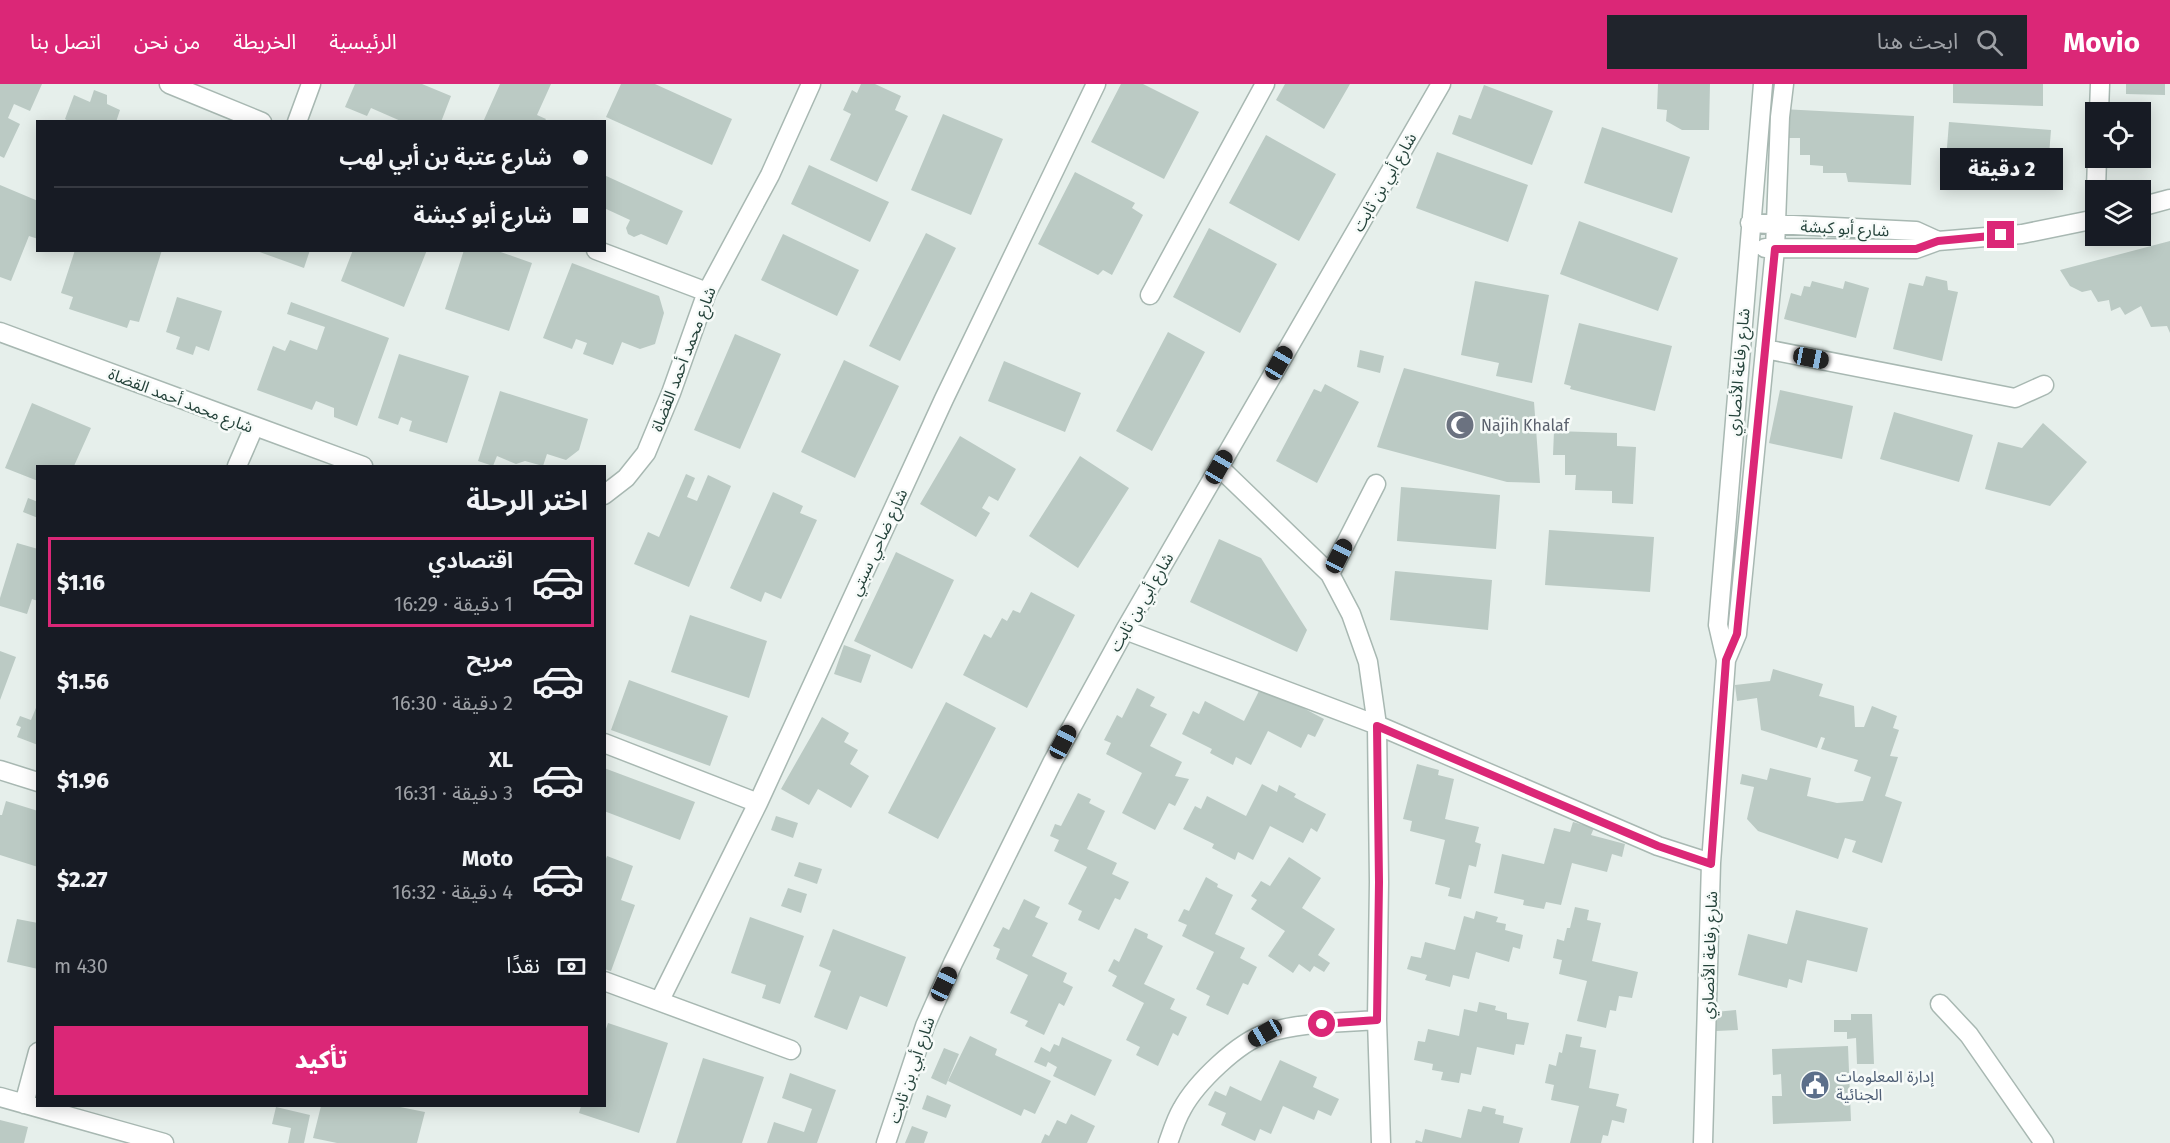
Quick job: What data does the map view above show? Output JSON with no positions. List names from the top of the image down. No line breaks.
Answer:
{"streets":{"street":["شارع أبي بن ثابت","شارع أبو كبشة","شارع محمد أحمد القضاة","شارع رفاعة الأنصاري","شارع ضاحي سبتي"]},"crossings":[["شارع أبو كبشة","شارع رفاعة الأنصاري"]],"places":{"mosque":["Najih Khalaf"],"public building":["إدارة المعلومات الجنائية"]},"page":{"header":"Movio","search":"ابحث هنا","nav":["الرئيسية","الخريطة","من نحن","اتصل بنا"],"banner":["شارع عتبة بن أبي لهب","شارع أبو كبشة"],"bubble":"2 دقيقة","heading":"اختر الرحلة","list":[{"name":"اقتصادي","note":"1 دقيقة · 16:29","value":"$1.16"},{"name":"مريح","note":"2 دقيقة · 16:30","value":"$1.56"},{"name":"XL","note":"3 دقيقة · 16:31","value":"$1.96"},{"name":"Moto","note":"4 دقيقة · 16:32","value":"$2.27"}],"pay":["نقدًا","430 m"],"buttons":"تأكيد"}}
